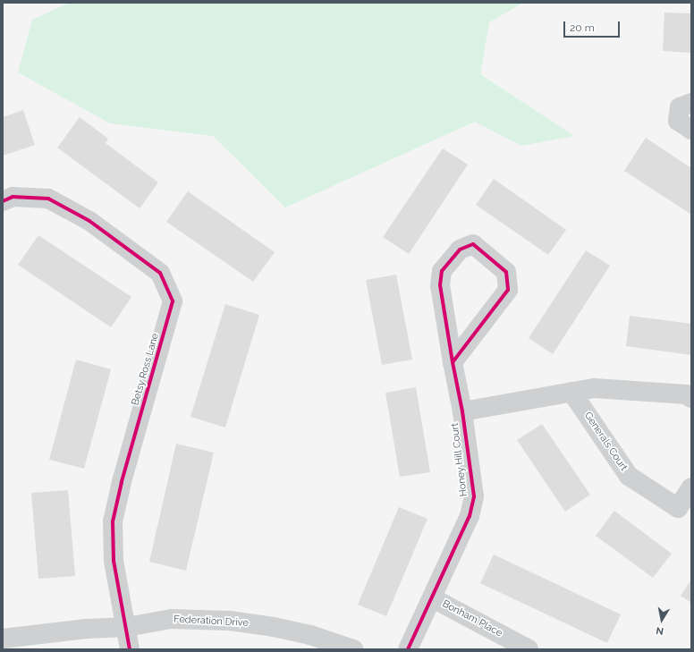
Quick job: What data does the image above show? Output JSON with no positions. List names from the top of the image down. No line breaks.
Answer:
{"streets":{"street":["Betsy Ross Lane","Generals Court","Honey Hill Court","Bonham Place","Federation Drive"]},"crossings":[["Betsy Ross Lane","Federation Drive"],["Honey Hill Court","Bonham Place"]],"scale_bar":"20 m","north":"bottom"}
